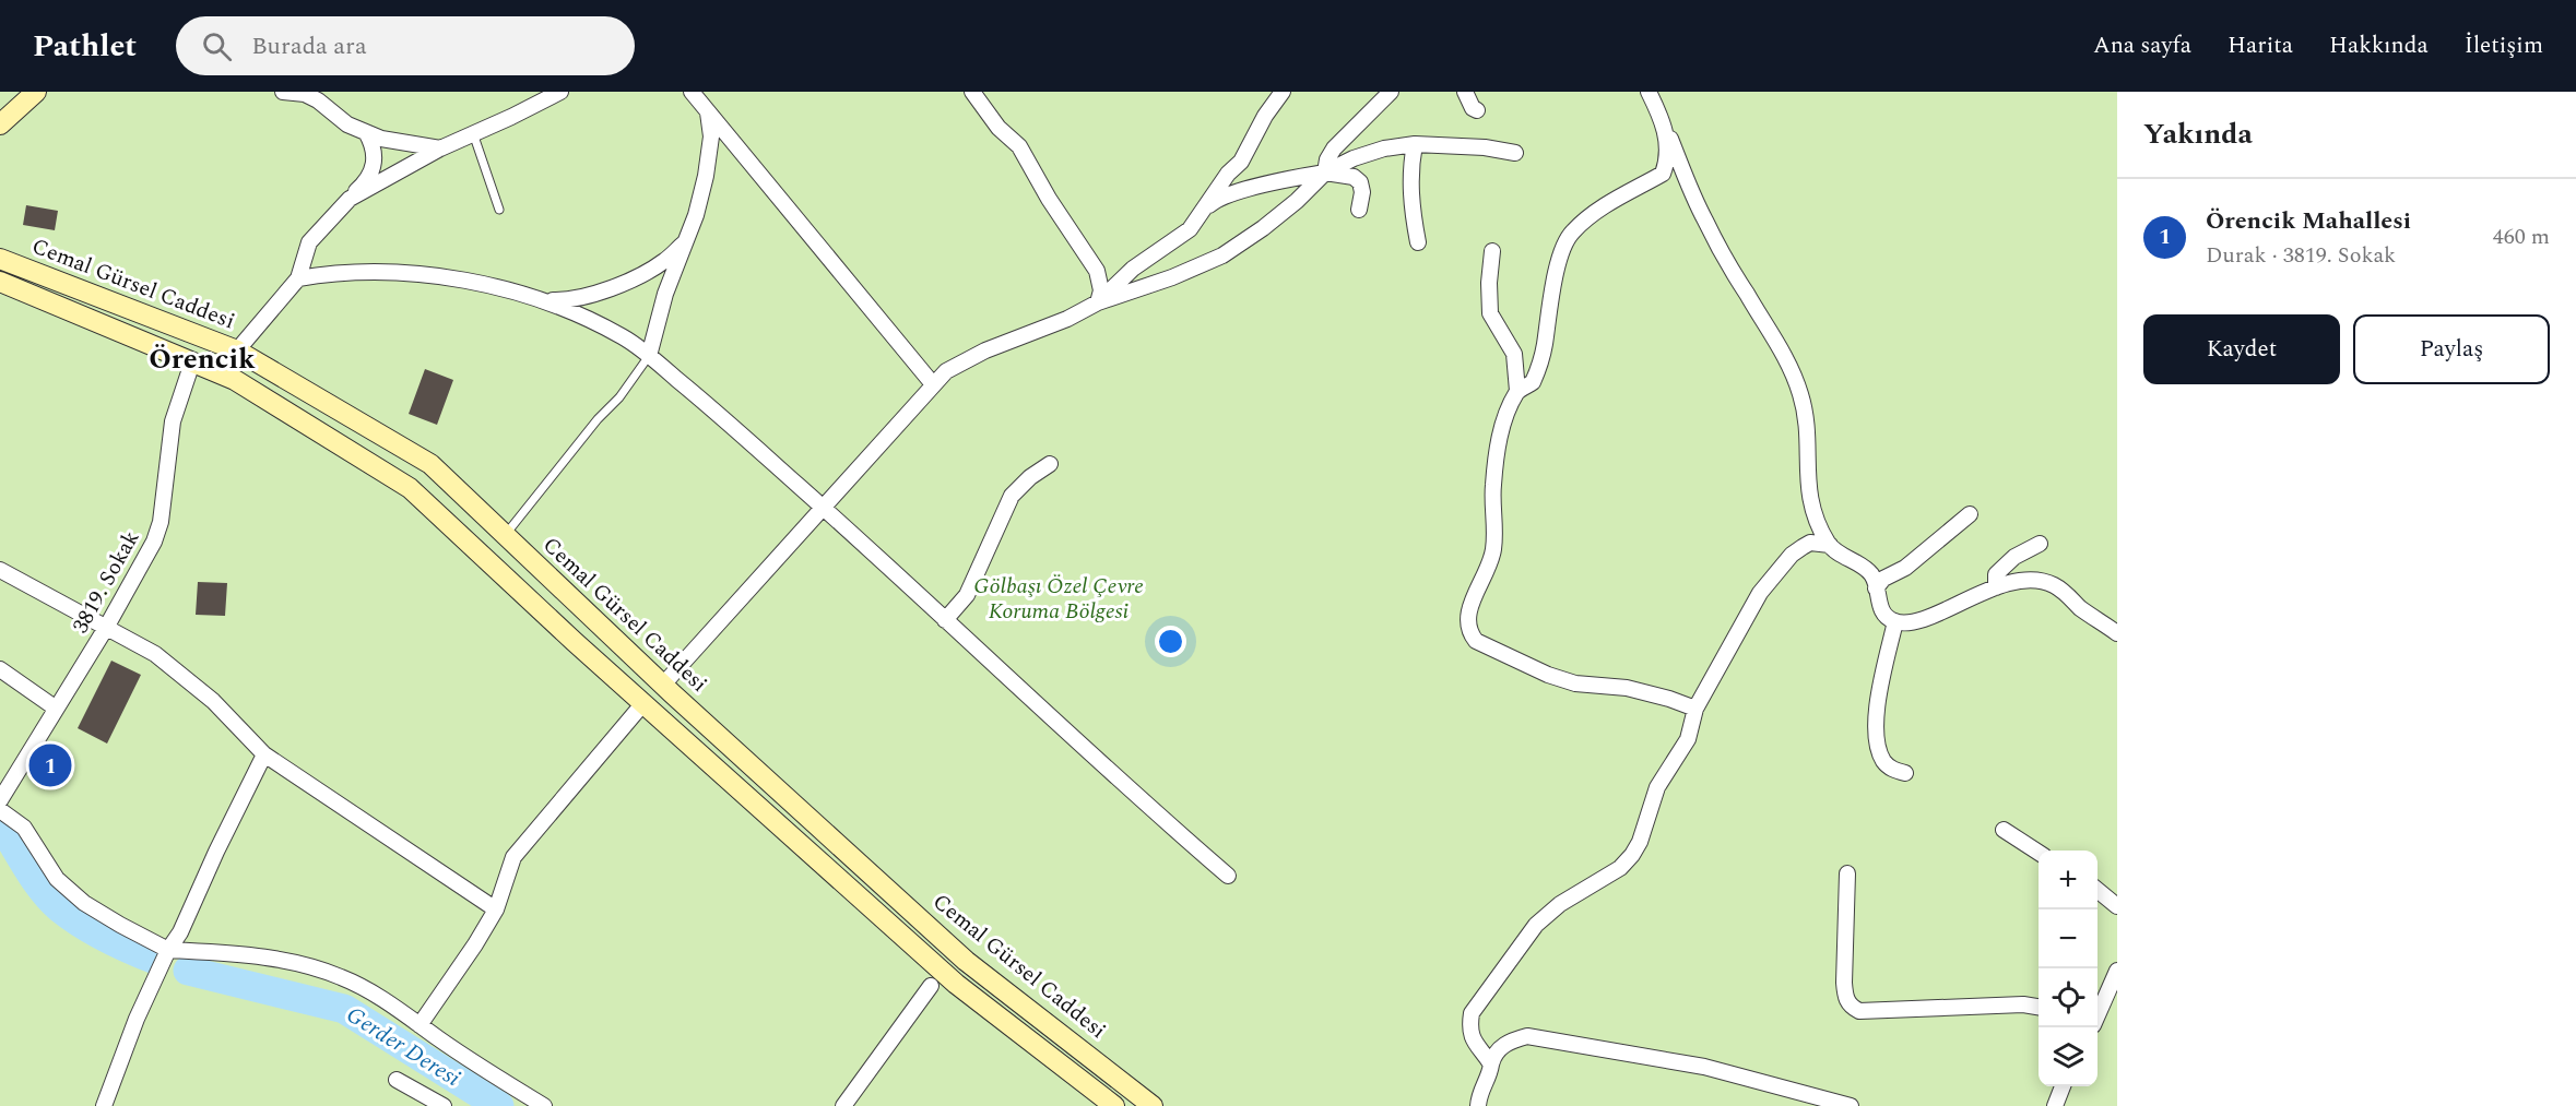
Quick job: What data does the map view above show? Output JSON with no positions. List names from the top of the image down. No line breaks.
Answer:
{"streets":{"street":["Cemal Gürsel Caddesi","3819. Sokak"]},"districts":["Örencik"],"water":["Gerder Deresi"],"parks":["Gölbaşı Özel Çevre Koruma Bölgesi"],"page":{"header":"Pathlet","search":"Burada ara","nav":["Ana sayfa","Harita","Hakkında","İletişim"],"heading":"Yakında","list":[{"mark":"1","name":"Örencik Mahallesi","note":"Durak · 3819. Sokak","value":"460 m"}],"buttons":["Kaydet","Paylaş"],"pins":"1","map_buttons":["+","−"]}}
